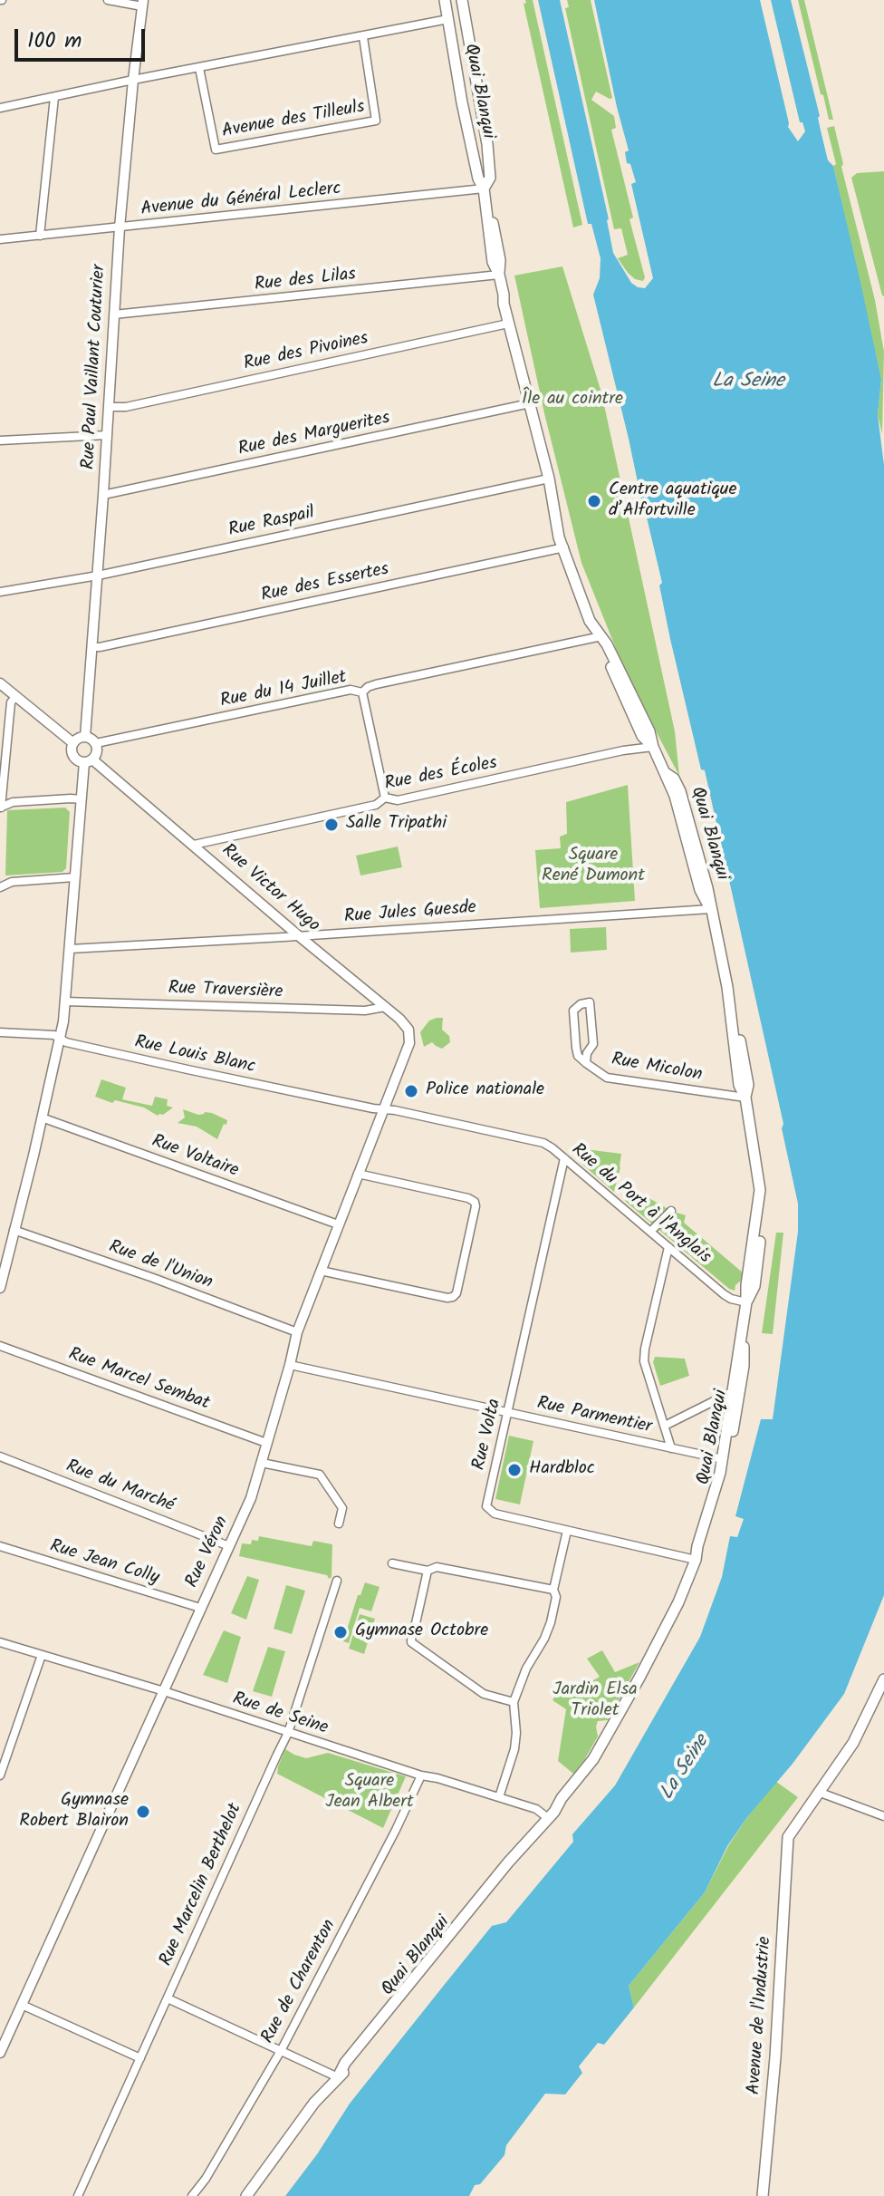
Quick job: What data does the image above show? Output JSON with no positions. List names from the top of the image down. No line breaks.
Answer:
{"streets":{"main road":["Quai Blanqui","Avenue de l'Industrie"],"street":["Avenue des Tilleuls","Avenue du Général Leclerc","Rue des Lilas","Rue des Pivoines","Rue Paul Vaillant Couturier","Rue des Marguerites","Rue Raspail","Rue des Essertes","Rue du 14 Juillet","Rue des Écoles","Rue Victor Hugo","Rue Jules Guesde","Rue Traversière","Rue Louis Blanc","Rue Micolon","Rue Voltaire","Rue du Port à l'Anglais","Rue de l'Union","Rue Marcel Sembat","Rue Parmentier","Rue Volta","Rue du Marché","Rue Véron","Rue Jean Colly","Rue de Seine","Rue Marcelin Berthelot","Rue de Charenton"]},"crossings":[["Quai Blanqui","Avenue du Général Leclerc"],["Quai Blanqui","Rue des Lilas"],["Quai Blanqui","Rue des Pivoines"],["Quai Blanqui","Rue des Marguerites"],["Quai Blanqui","Rue Raspail"],["Quai Blanqui","Rue des Essertes"],["Quai Blanqui","Rue du 14 Juillet"],["Quai Blanqui","Rue des Écoles"],["Quai Blanqui","Rue Jules Guesde"],["Quai Blanqui","Rue Micolon"],["Quai Blanqui","Rue du Port à l'Anglais"],["Quai Blanqui","Rue Parmentier"],["Quai Blanqui","Rue Volta"],["Quai Blanqui","Rue de Seine"],["Avenue du Général Leclerc","Rue Paul Vaillant Couturier"],["Rue des Lilas","Rue Paul Vaillant Couturier"],["Rue des Pivoines","Rue Paul Vaillant Couturier"],["Rue Paul Vaillant Couturier","Rue des Marguerites"],["Rue Paul Vaillant Couturier","Rue Raspail"],["Rue Paul Vaillant Couturier","Rue des Essertes"],["Rue Paul Vaillant Couturier","Rue du 14 Juillet"],["Rue Paul Vaillant Couturier","Rue Victor Hugo"],["Rue du 14 Juillet","Rue Victor Hugo"],["Rue des Écoles","Rue Victor Hugo"],["Rue Victor Hugo","Rue Jules Guesde"],["Rue Victor Hugo","Rue Traversière"],["Rue Victor Hugo","Rue Véron"],["Rue Louis Blanc","Rue du Port à l'Anglais"],["Rue Louis Blanc","Rue Véron"],["Rue Voltaire","Rue Véron"],["Rue du Port à l'Anglais","Rue Volta"],["Rue du Port à l'Anglais","Rue Véron"],["Rue de l'Union","Rue Véron"],["Rue Marcel Sembat","Rue Véron"],["Rue Parmentier","Rue Volta"],["Rue Parmentier","Rue Véron"],["Rue du Marché","Rue Véron"],["Rue Véron","Rue Jean Colly"],["Rue Véron","Rue de Seine"],["Rue de Seine","Rue Marcelin Berthelot"],["Rue de Seine","Rue de Charenton"]],"water":["La Seine"],"parks":["Île au cointre","Square René Dumont","Jardin Elsa Triolet","Square Jean Albert"],"places":["Centre aquatique d’Alfortville","Salle Tripathi","Police nationale","Hardbloc","Gymnase Octobre","Gymnase Robert Blairon"],"scale_bar":"100 m"}
